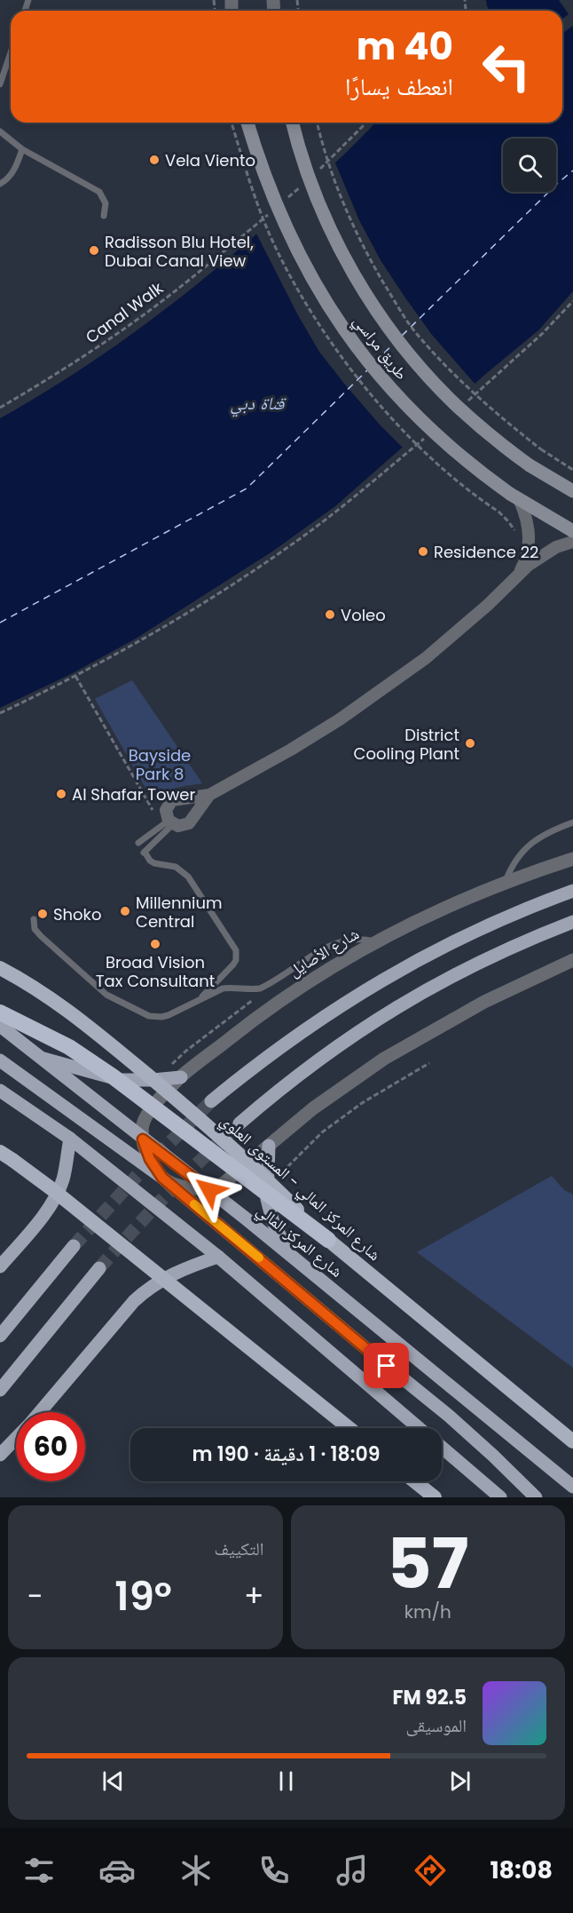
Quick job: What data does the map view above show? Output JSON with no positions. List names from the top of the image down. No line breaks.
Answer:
{"streets":{"highway":["شارع المركز المالي - المستوى العلوي"],"main road":["طريق مراسي","شارع المركز المالي"],"street":["شارع الأصايل"],"path":["Canal Walk"]},"crossings":[["شارع الأصايل","شارع المركز المالي"]],"water":["قناة دبي"],"parks":["Bayside Park 8"],"places":["Vela Viento","Radisson Blu Hotel, Dubai Canal View","Residence 22","Voleo","District Cooling Plant","Al Shafar Tower","Millennium Central","Shoko","Broad Vision Tax Consultant"],"page":{"turn":["40 m","انعطف يسارًا"],"limit":"60","trip":"18:09 · 1 دقيقة · 190 m","tile":[["57","km/h"],"التكييف"],"heat":["−","19°","+"],"song":["92.5 FM","الموسيقى"],"tabs":"18:08"}}
